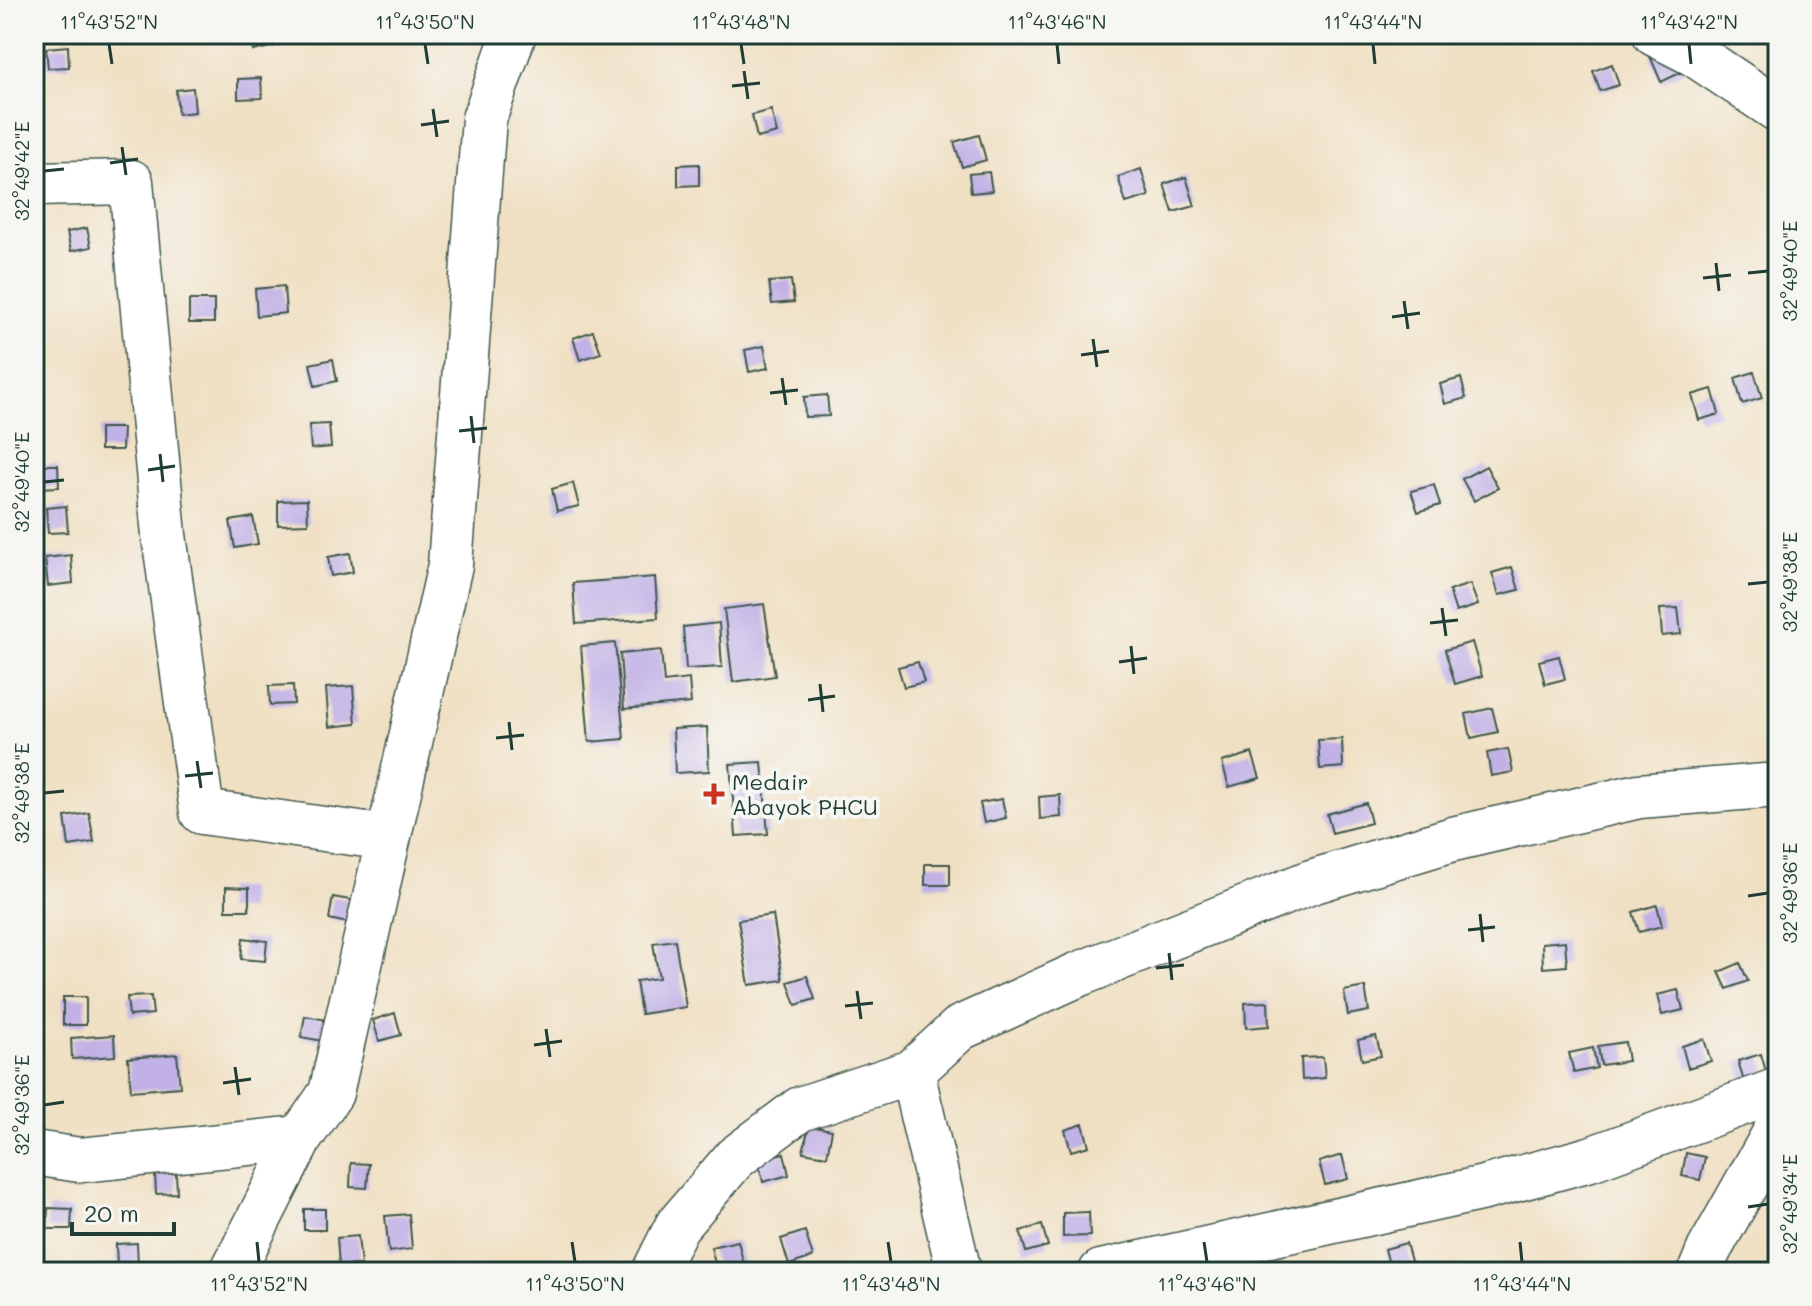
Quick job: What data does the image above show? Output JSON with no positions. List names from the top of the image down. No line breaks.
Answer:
{"places":{"health":["Medair Abayok PHCU"]},"scale_bar":"20 m","coordinates":["11°43'52\"N","11°43'50\"N","11°43'48\"N","11°43'46\"N","11°43'44\"N","11°43'42\"N","32°49'42\"E","32°49'40\"E","32°49'38\"E","32°49'36\"E","32°49'34\"E"]}
